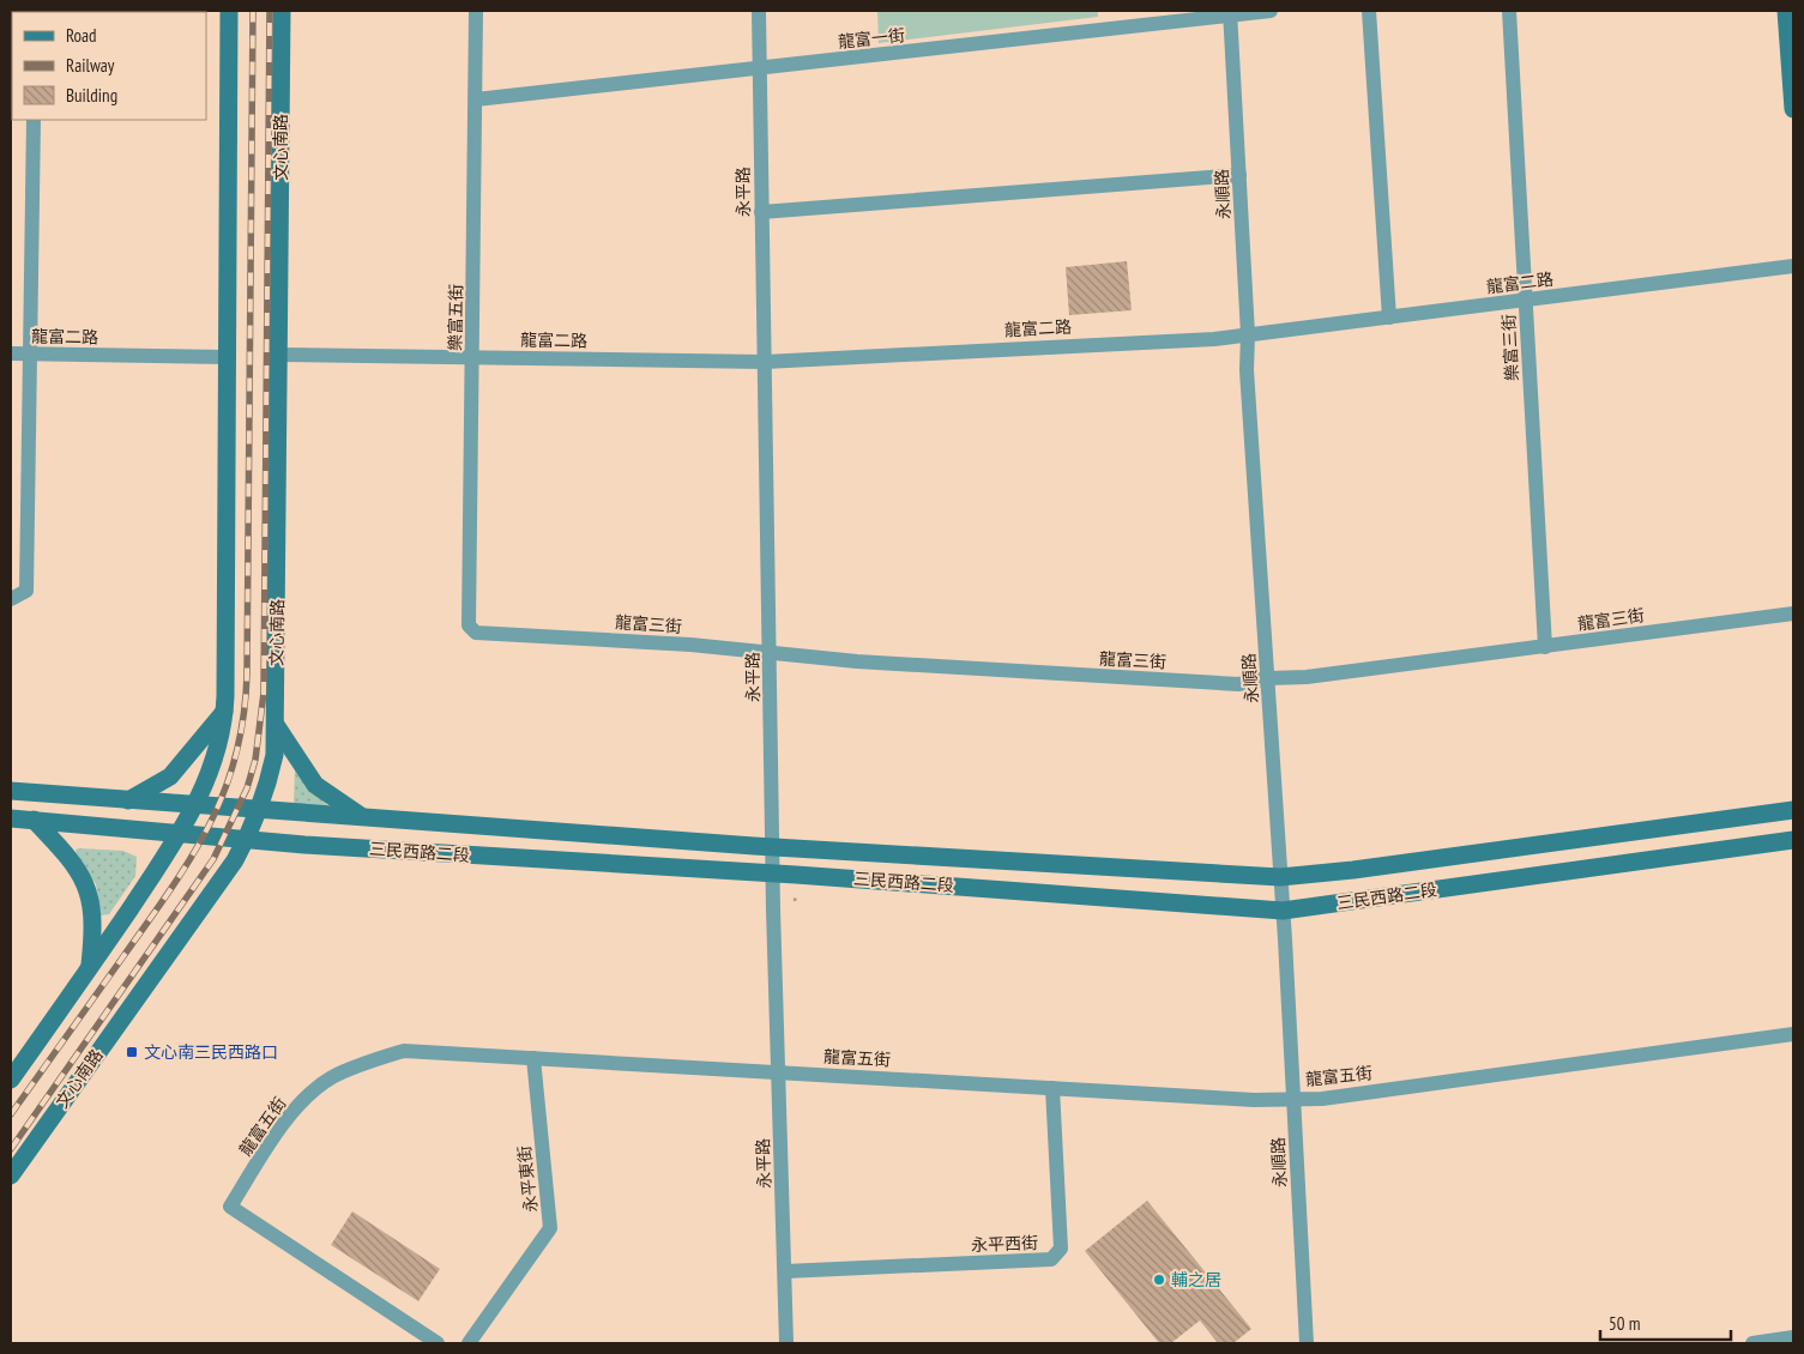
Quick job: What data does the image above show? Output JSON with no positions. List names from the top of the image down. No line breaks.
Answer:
{"streets":{"street":["龍富一街","文心南路","永平路","永順路","龍富二路","樂富五街","樂富三街","龍富三街","三民西路二段","龍富五街","永平東街","永平西街"]},"crossings":[["龍富一街","永平路"],["龍富一街","永順路"],["龍富一街","樂富五街"],["文心南路","龍富二路"],["文心南路","三民西路二段"],["永平路","龍富二路"],["永平路","龍富三街"],["永平路","三民西路二段"],["永平路","龍富五街"],["永平路","永平西街"],["永順路","龍富二路"],["永順路","龍富三街"],["永順路","三民西路二段"],["永順路","龍富五街"],["龍富二路","樂富五街"],["龍富二路","樂富三街"],["樂富五街","龍富三街"],["樂富三街","龍富三街"],["龍富五街","永平東街"],["龍富五街","永平西街"]],"places":{"transit":["文心南三民西路口"],"other":["輔之居"]},"legend":["Road","Railway","Building"],"scale_bar":"50 m"}
